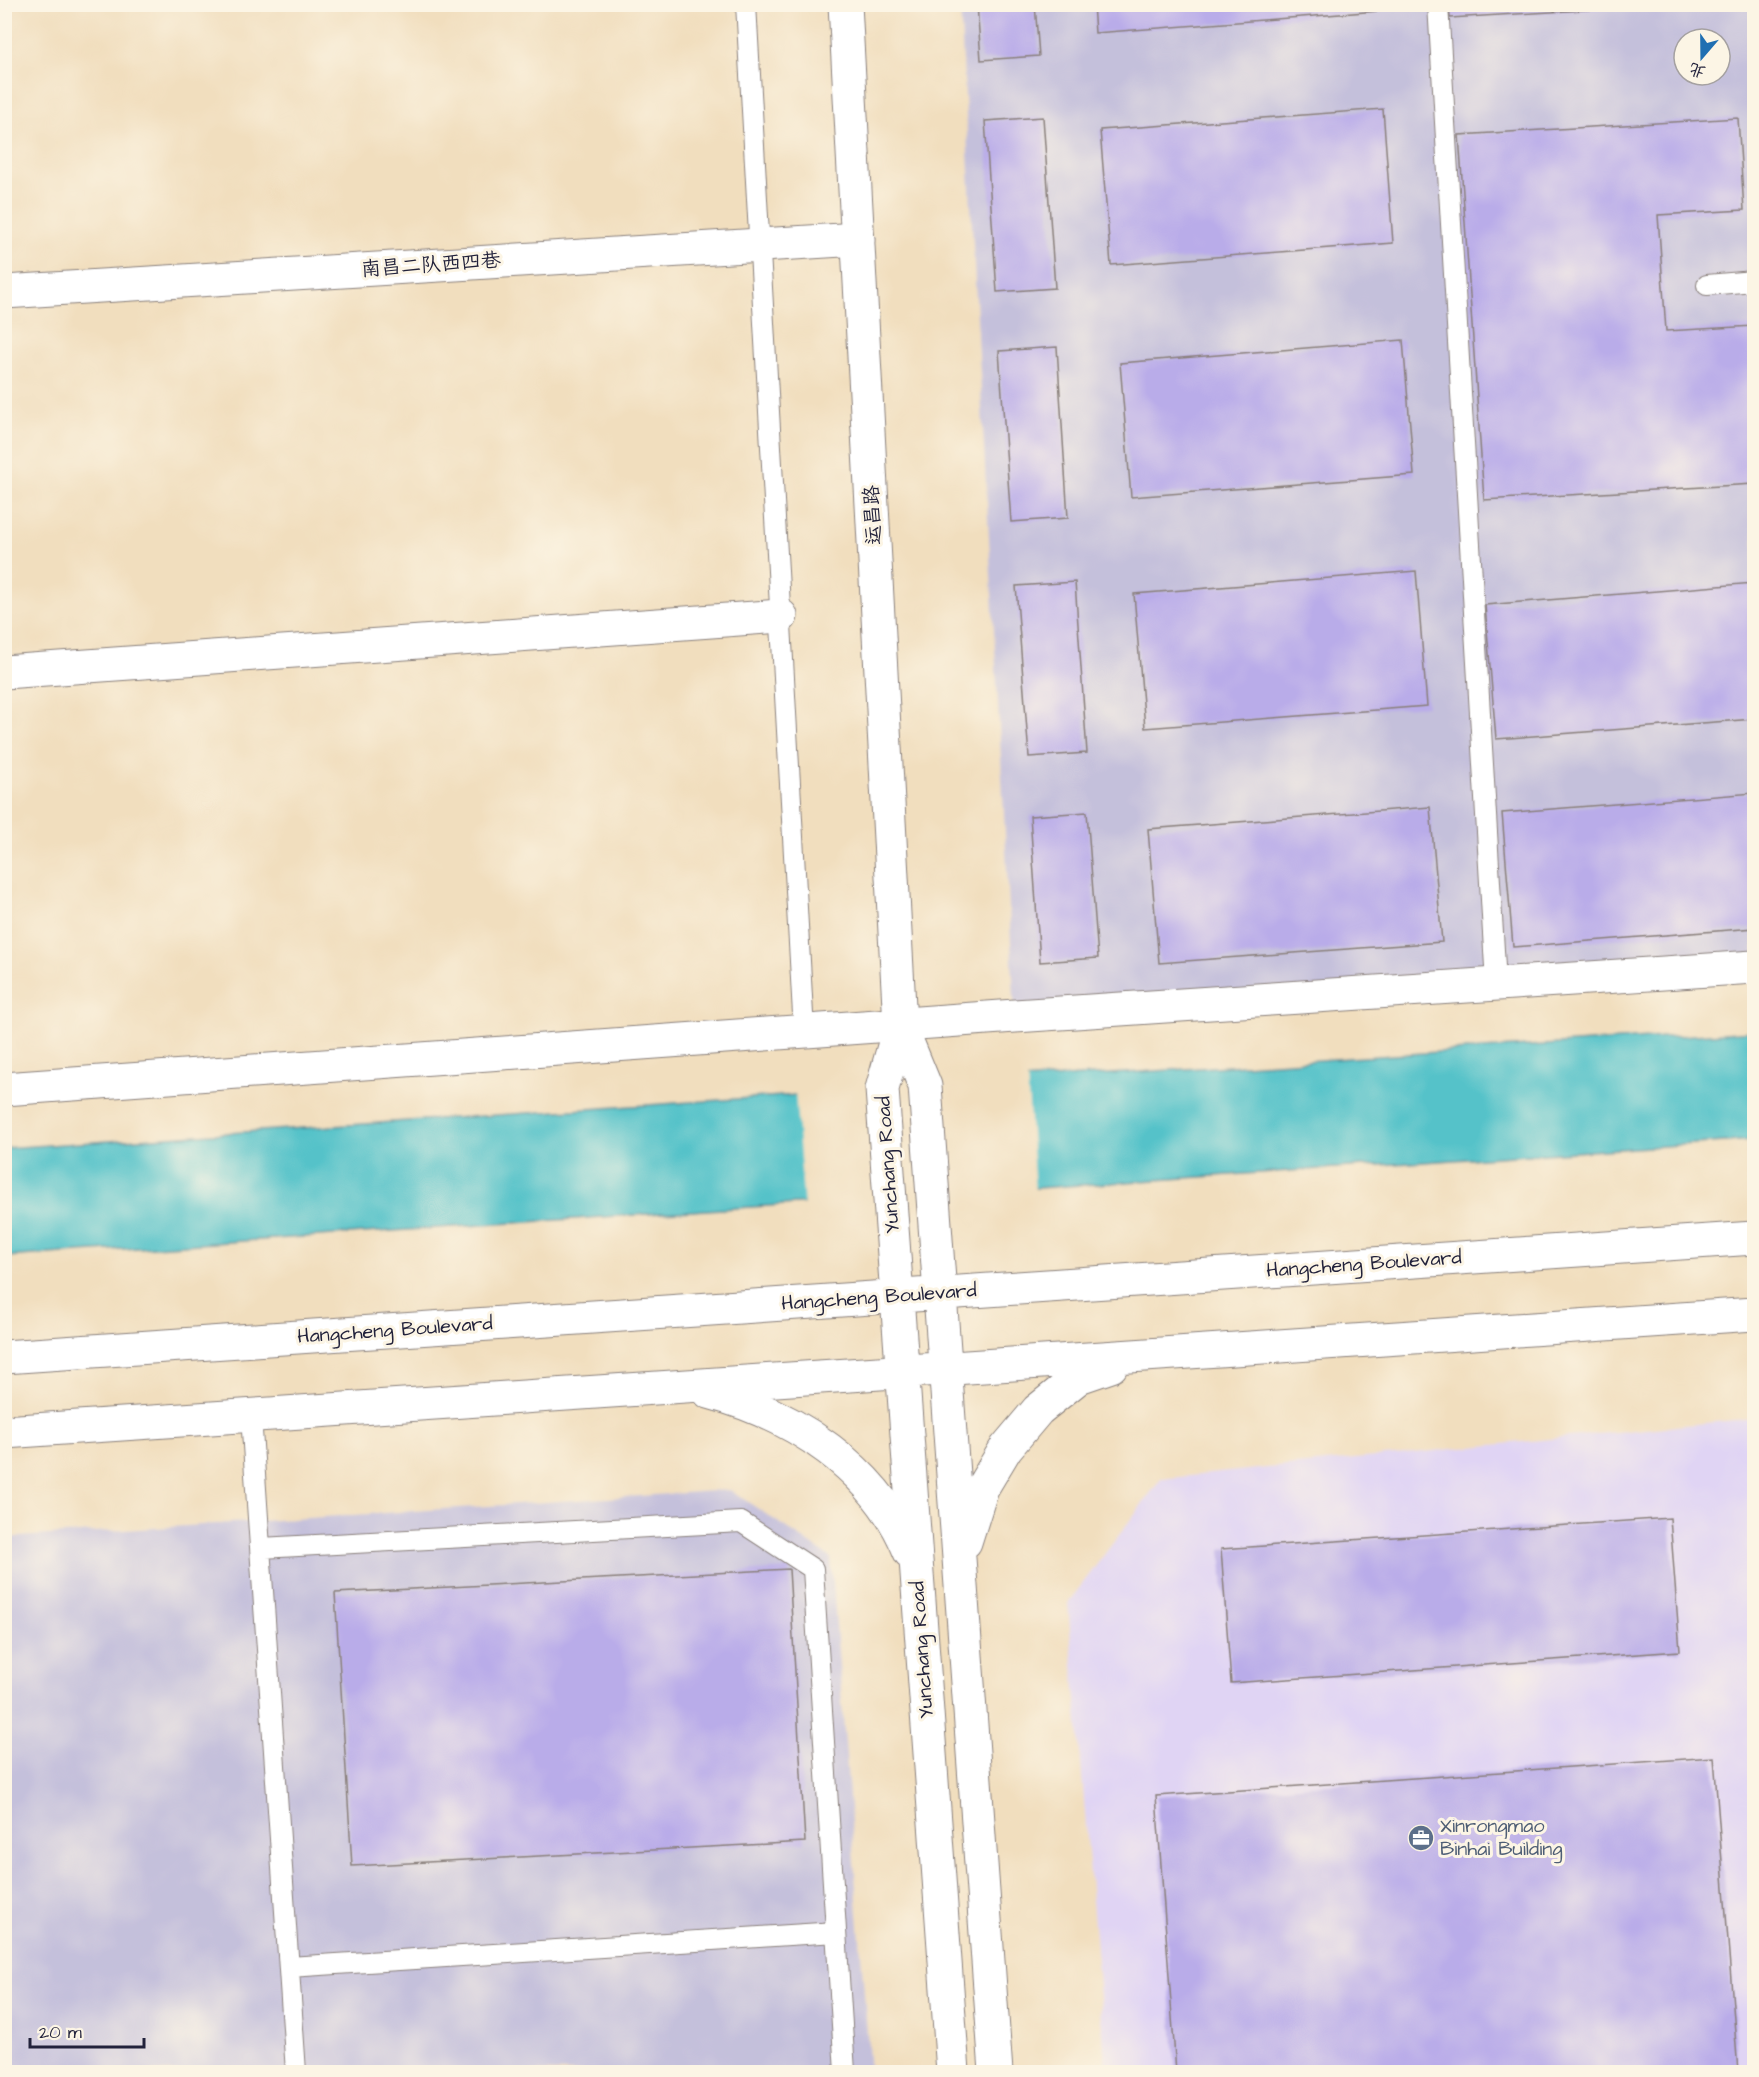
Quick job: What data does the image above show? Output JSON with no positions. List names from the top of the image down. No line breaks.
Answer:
{"streets":{"street":["南昌二队西四巷","运昌路","Yunchang Road","Hangcheng Boulevard"]},"crossings":[["南昌二队西四巷","运昌路"],["运昌路","Yunchang Road"],["Yunchang Road","Hangcheng Boulevard"]],"places":{"office":["Xinrongmao Binhai Building"]},"scale_bar":"20 m","north":"bottom"}
